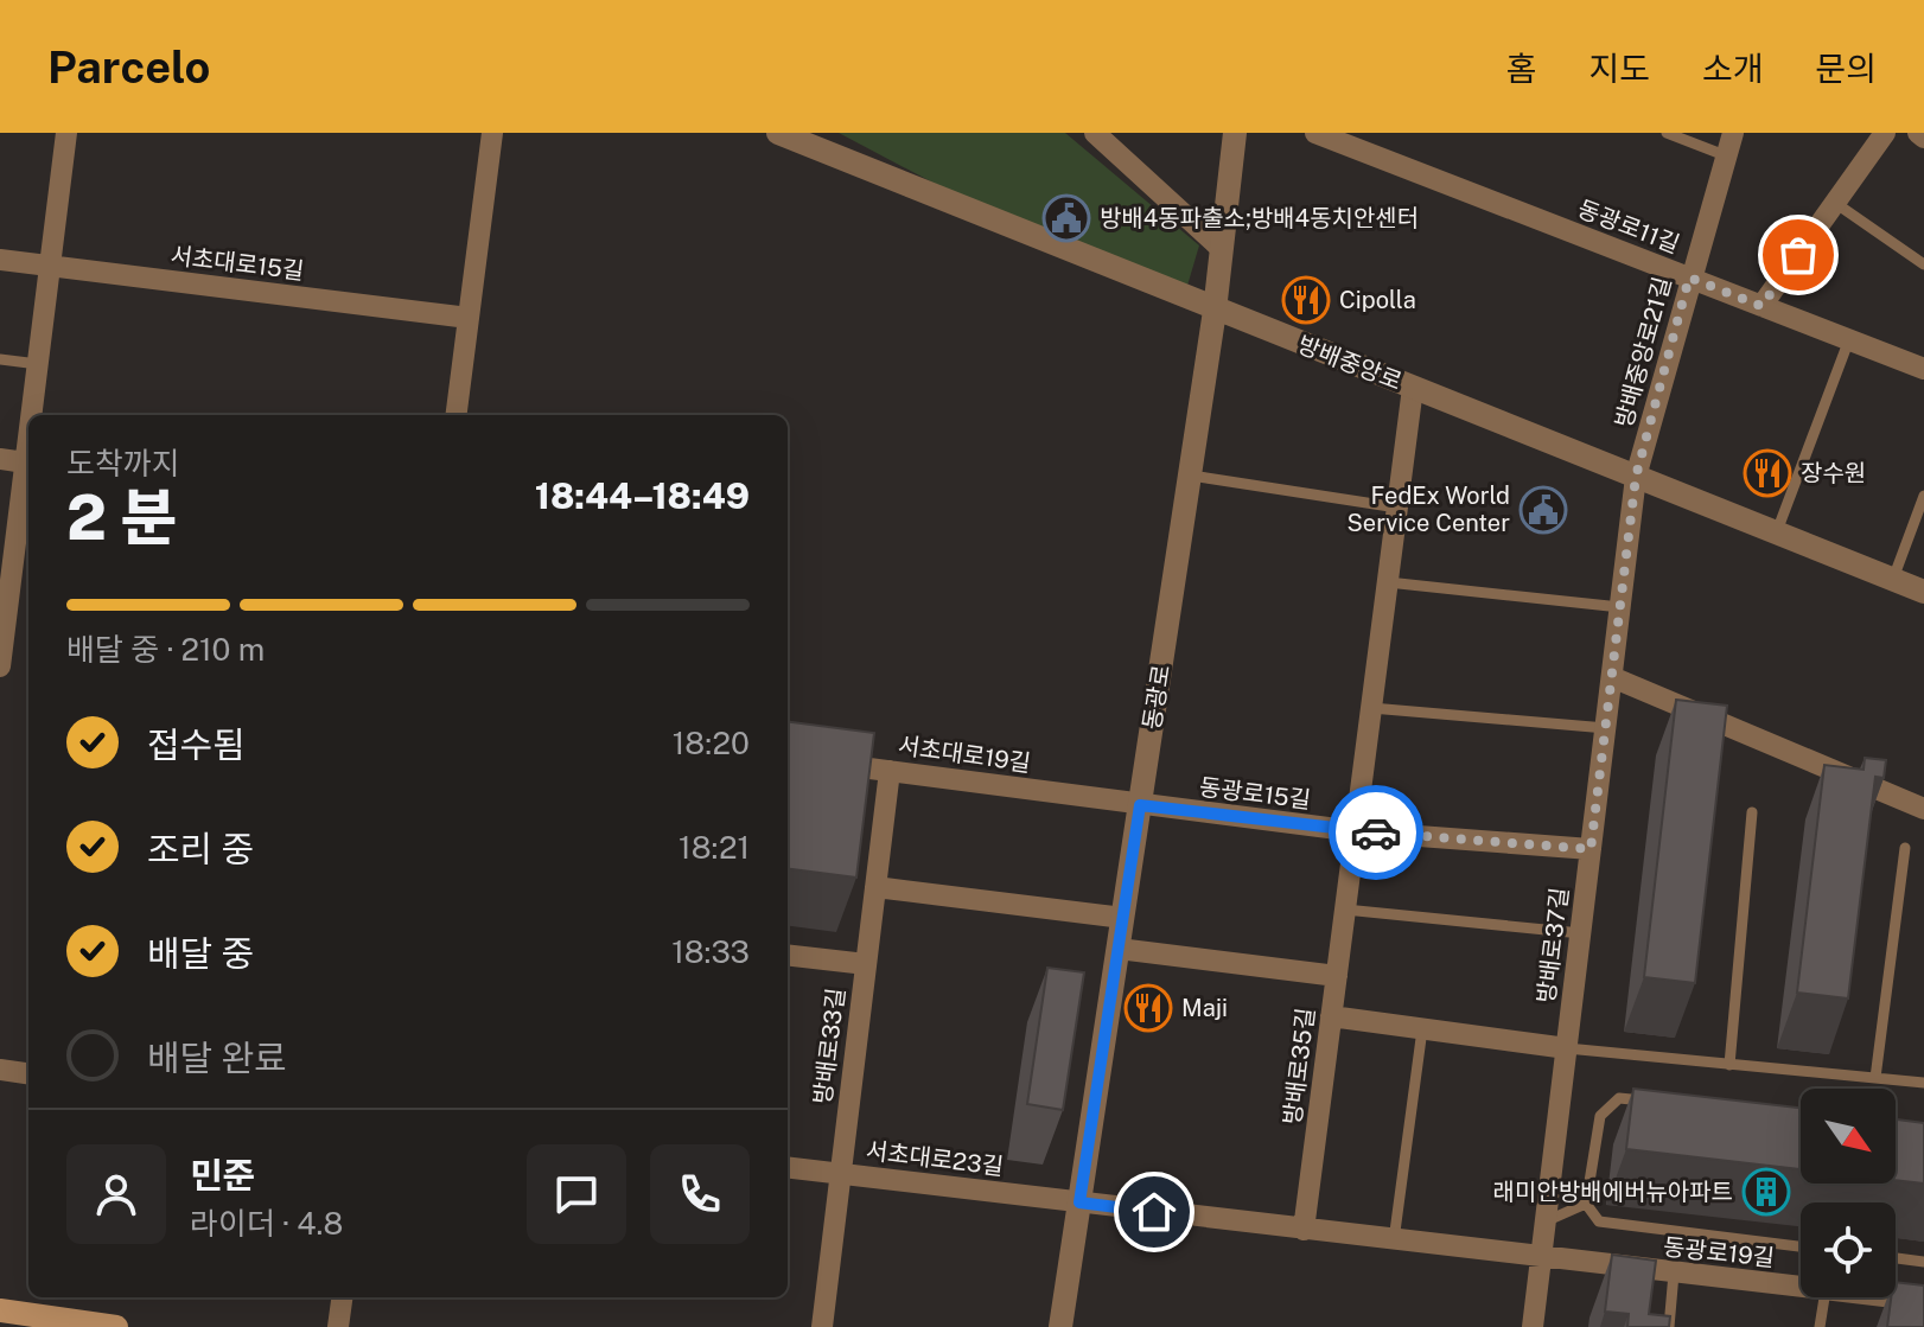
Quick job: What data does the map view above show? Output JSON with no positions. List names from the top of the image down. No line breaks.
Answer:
{"streets":{"street":["동광로11길","서초대로15길","방배중앙로21길","방배중앙로","동광로","서초대로19길","동광로15길","방배로37길","방배로33길","방배로35길","서초대로23길","동광로19길"]},"crossings":[["동광로11길","방배중앙로21길"],["방배중앙로21길","방배중앙로"],["방배중앙로21길","방배로37길"],["방배중앙로","동광로"],["방배중앙로","방배로37길"],["방배중앙로","방배로35길"],["동광로","서초대로19길"],["동광로","동광로15길"],["동광로","서초대로23길"],["동광로","동광로19길"],["서초대로19길","동광로15길"],["서초대로19길","방배로33길"],["동광로15길","방배로37길"],["동광로15길","방배로35길"],["방배로37길","동광로19길"],["방배로33길","서초대로23길"],["방배로35길","동광로19길"],["서초대로23길","동광로19길"]],"places":{"public building":["방배4동파출소;방배4동치안센터","FedEx World Service Center"],"restaurant":["Cipolla","장수원","Maji"],"building":["래미안방배에버뉴아파트"]},"north":"bottom right","page":{"header":"Parcelo","nav":["홈","지도","소개","문의"],"heading":["2 분","도착까지","18:44–18:49"],"panel":["민준","라이더 · 4.8"],"bar":"배달 중 · 210 m","list":[["접수됨","18:20"],["조리 중","18:21"],["배달 중","18:33"],"배달 완료"]}}
